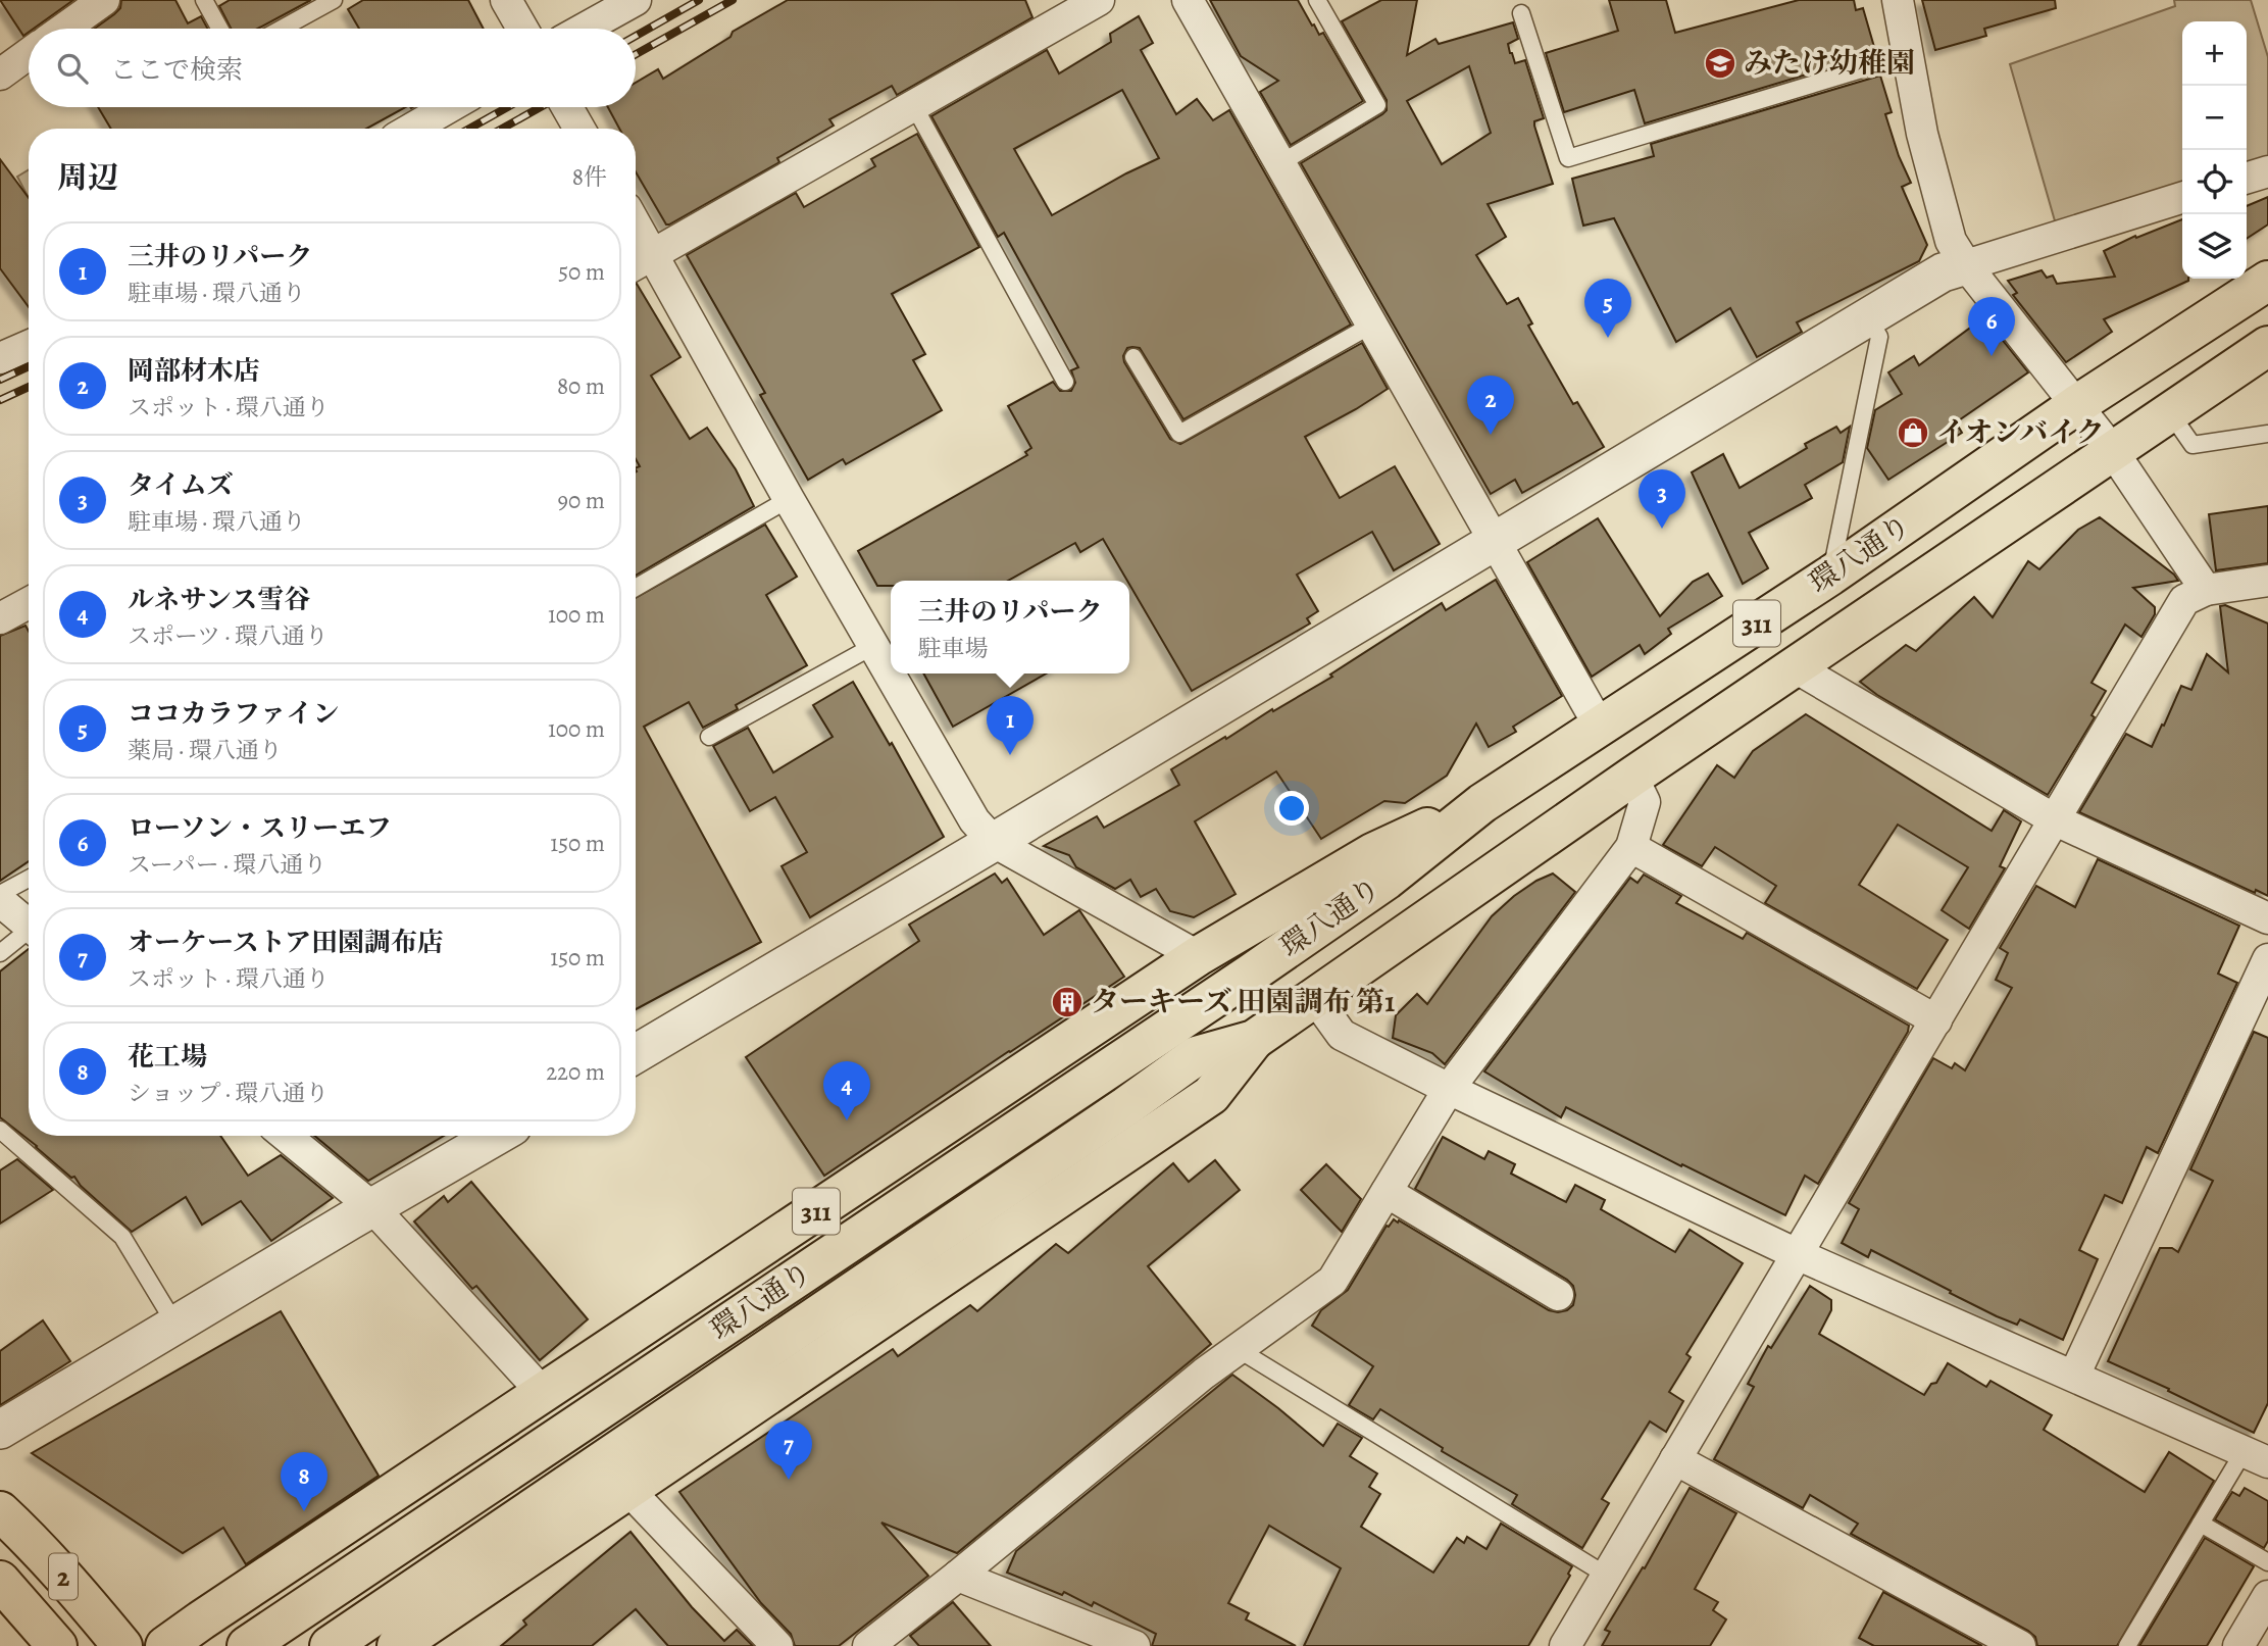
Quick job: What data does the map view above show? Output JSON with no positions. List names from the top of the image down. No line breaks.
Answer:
{"streets":{"main road":["環八通り","311","2"]},"crossings":[["環八通り","311"]],"places":{"school or university":["みたけ幼稚園"],"shop":["イオンバイク"],"building":["ターキーズ 田園調布 第1"]},"page":{"map_buttons":["+","−"],"search":"ここで検索","heading":["周辺","8件"],"list":[{"mark":"1","name":"三井のリパーク","note":"駐車場 · 環八通り","value":"50 m"},{"mark":"2","name":"岡部材木店","note":"スポット · 環八通り","value":"80 m"},{"mark":"3","name":"タイムズ","note":"駐車場 · 環八通り","value":"90 m"},{"mark":"4","name":"ルネサンス雪谷","note":"スポーツ · 環八通り","value":"100 m"},{"mark":"5","name":"ココカラファイン","note":"薬局 · 環八通り","value":"100 m"},{"mark":"6","name":"ローソン・スリーエフ","note":"スーパー · 環八通り","value":"150 m"},{"mark":"7","name":"オーケーストア田園調布店","note":"スポット · 環八通り","value":"150 m"},{"mark":"8","name":"花工場","note":"ショップ · 環八通り","value":"220 m"}],"pins":["5","6","2","3","1","4","7","8"],"popup":["三井のリパーク","駐車場"]}}
